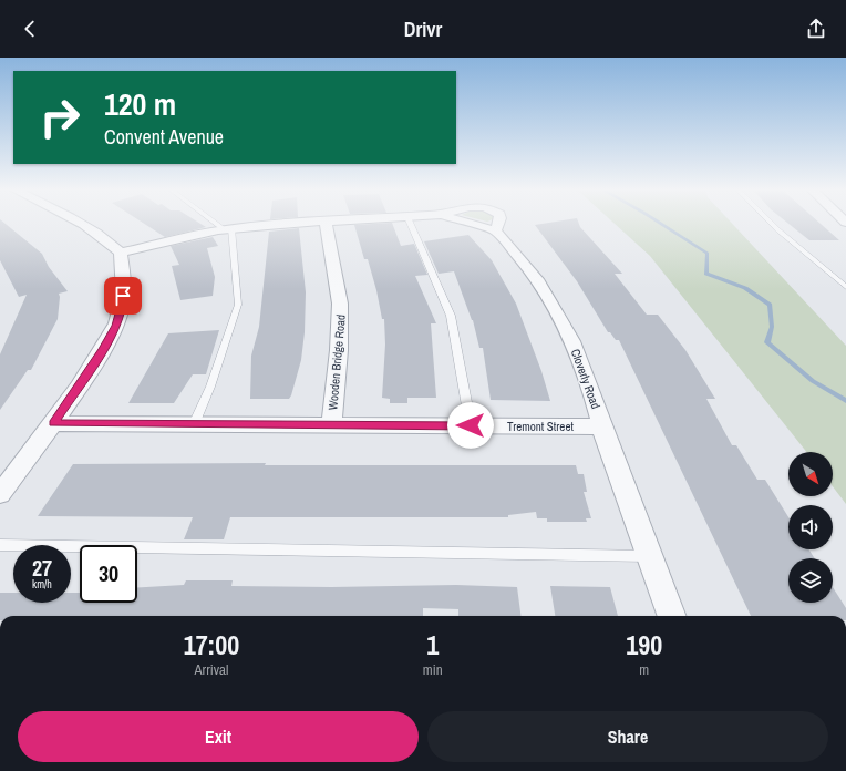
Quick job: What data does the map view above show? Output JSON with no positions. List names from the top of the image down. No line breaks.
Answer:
{"streets":{"street":["Wooden Bridge Road","Cloverly Road","Tremont Street"]},"crossings":[["Wooden Bridge Road","Tremont Street"],["Cloverly Road","Tremont Street"]],"north":"bottom right","page":{"header":"Drivr","turn":["120 m","Convent Avenue"],"speed":"27 km/h","limit":"30","eta":["17:00","Arrival","1","min","190","m"],"buttons":["Exit","Share"]}}
